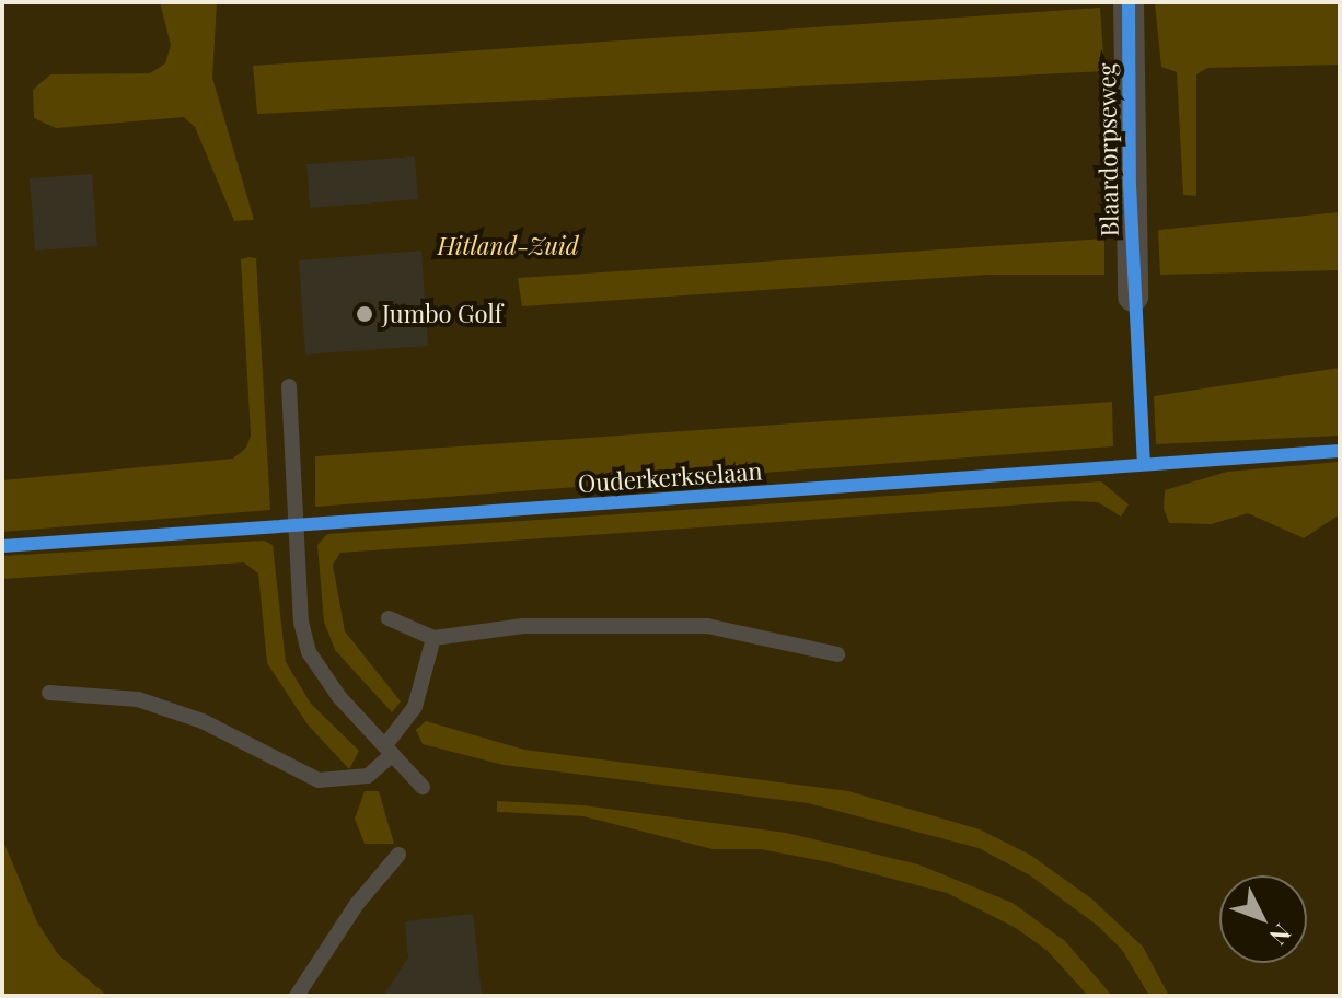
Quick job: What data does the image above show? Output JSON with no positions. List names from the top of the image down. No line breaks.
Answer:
{"streets":{"street":["Blaardorpseweg"],"cycle path":["Ouderkerkselaan"]},"parks":["Hitland-Zuid"],"places":["Jumbo Golf"],"north":"bottom right"}
